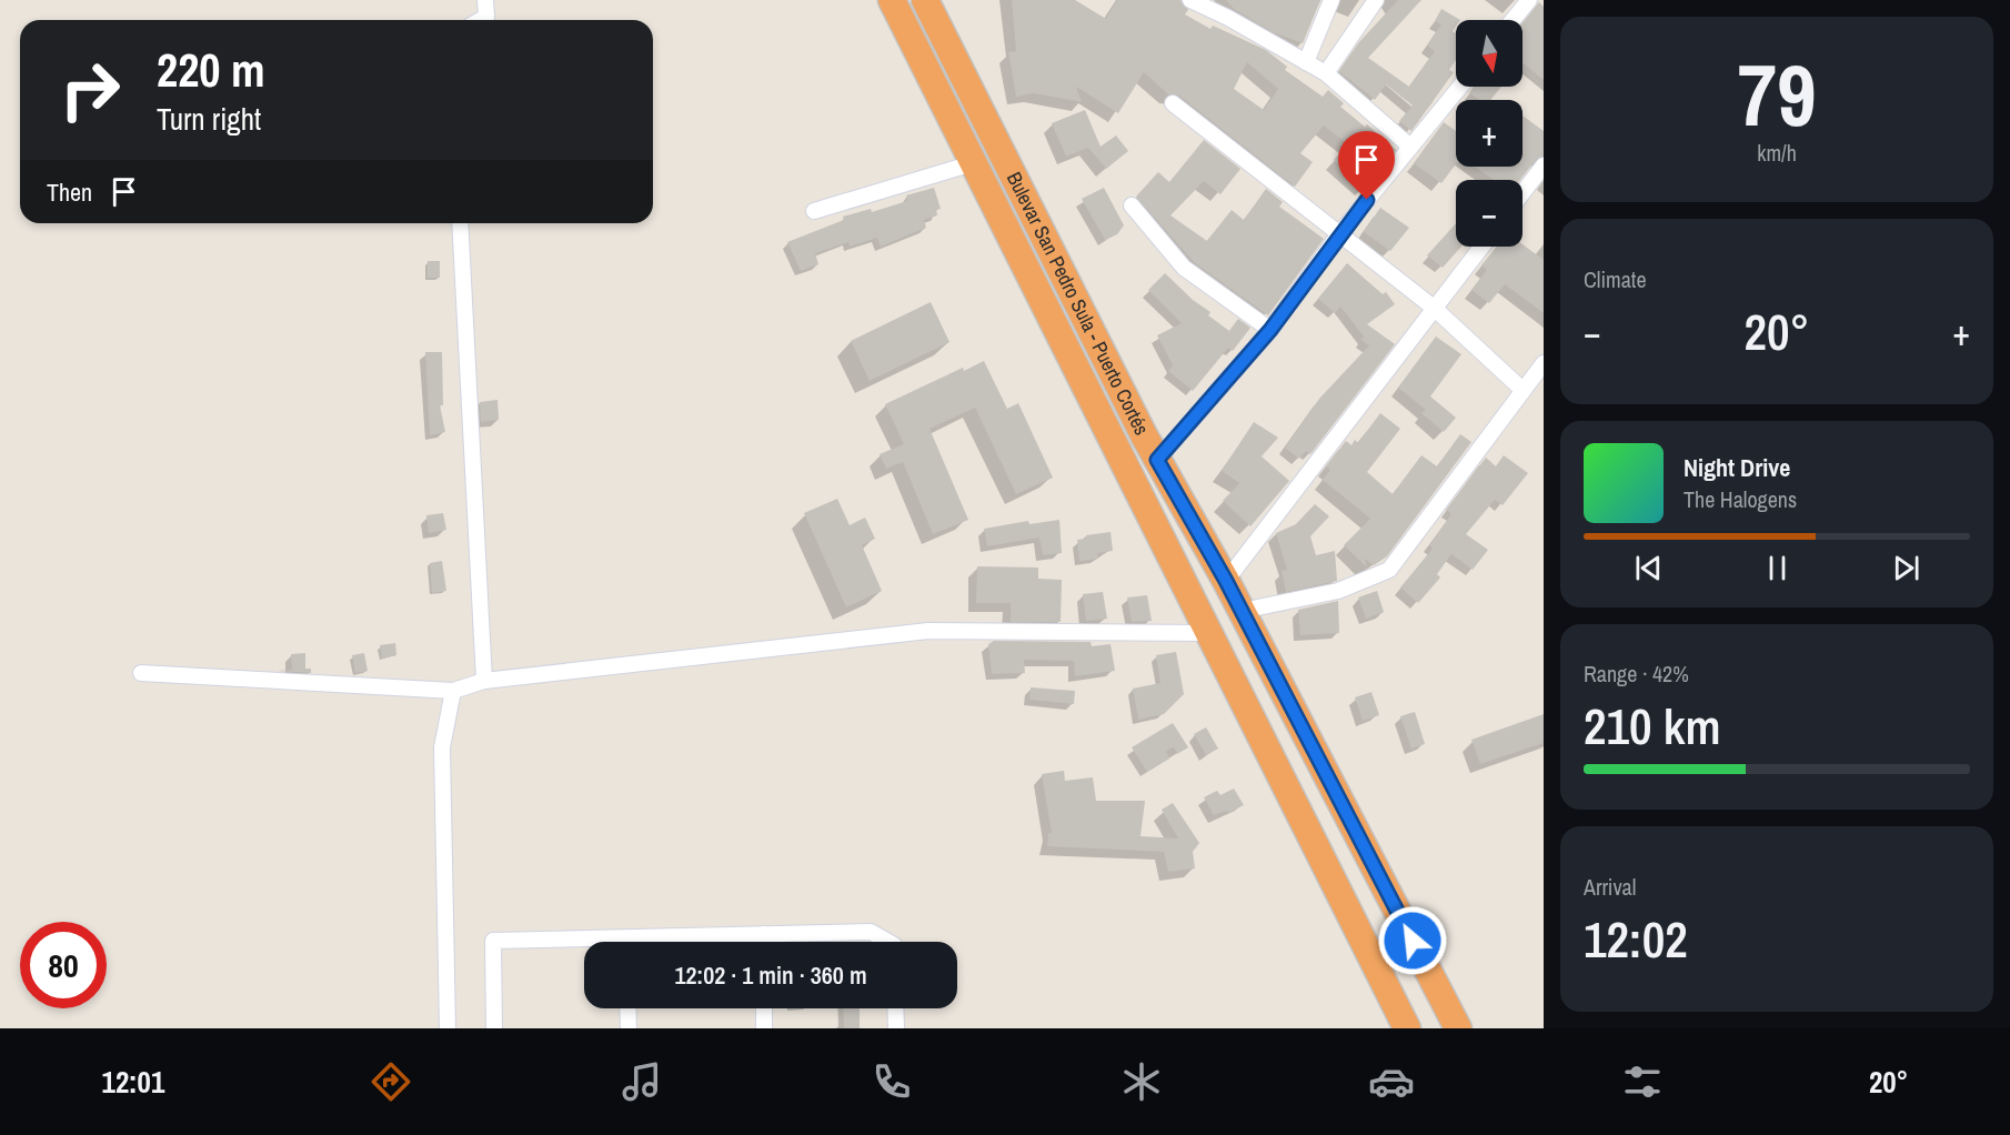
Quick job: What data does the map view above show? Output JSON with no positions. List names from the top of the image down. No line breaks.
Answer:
{"streets":{"highway":["Bulevar San Pedro Sula - Puerto Cortés"]},"north":"bottom","page":{"tile":[["79","km/h"],"Climate",["Range · 42%","210 km"],["Arrival","12:02"]],"map_buttons":["+","−"],"turn":["220 m","Turn right"],"then":"Then","heat":["−","20°","+"],"song":["Night Drive","The Halogens"],"limit":"80","trip":"12:02 · 1 min · 360 m","tabs":["12:01","20°"]}}
